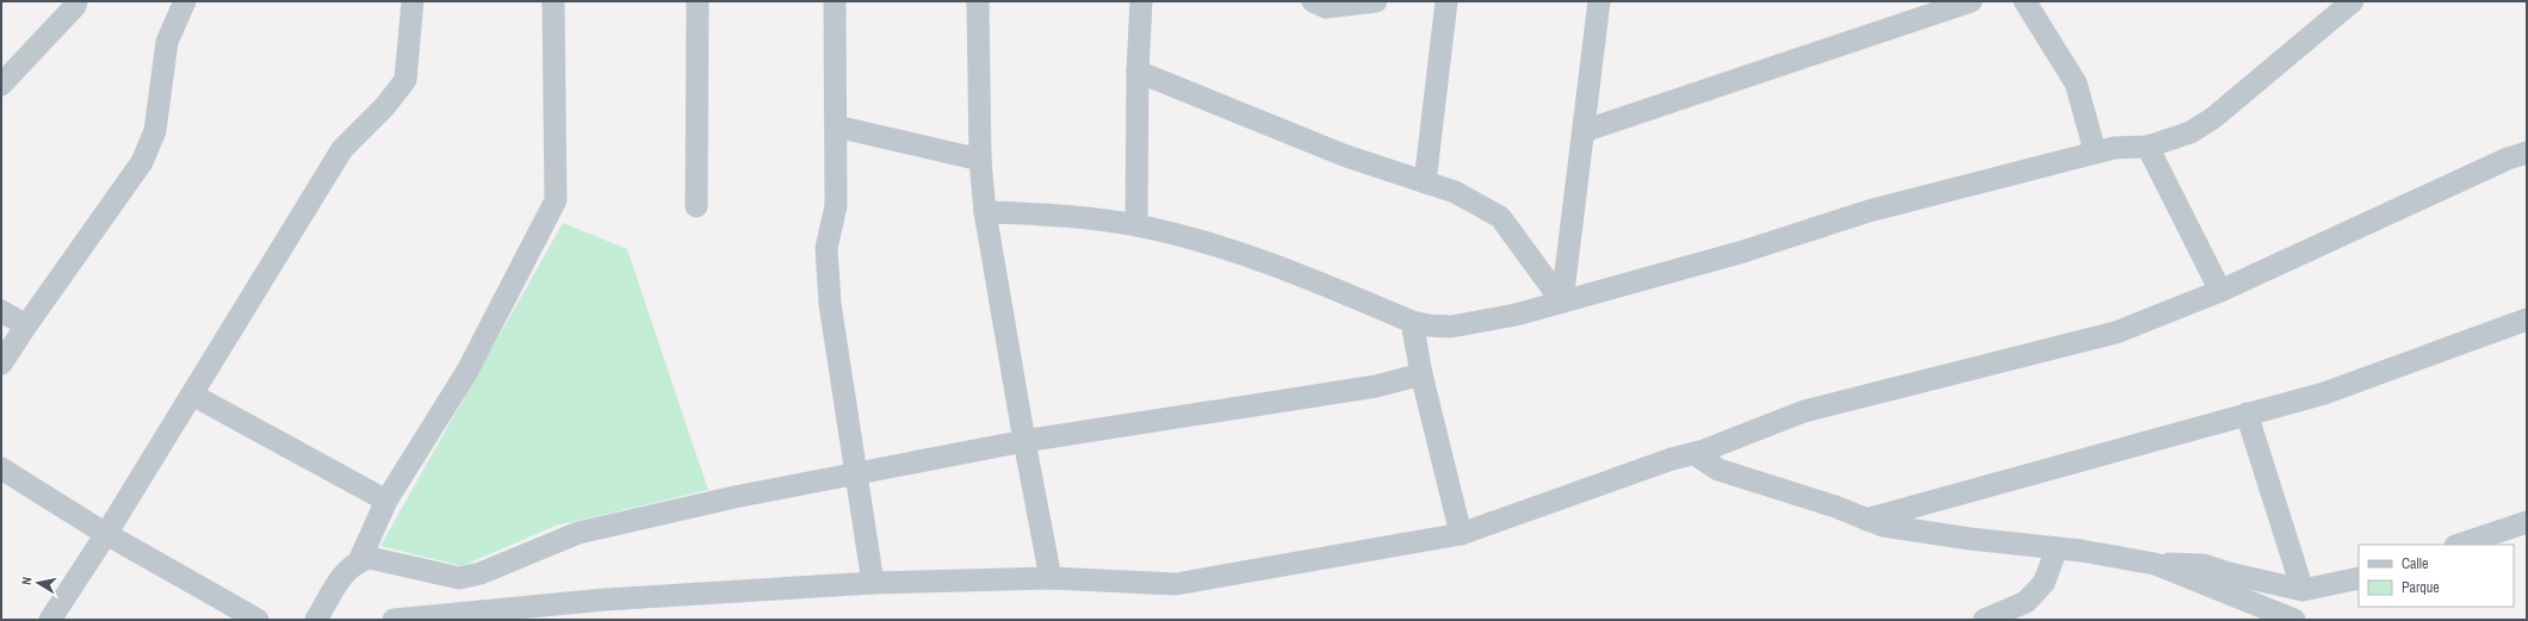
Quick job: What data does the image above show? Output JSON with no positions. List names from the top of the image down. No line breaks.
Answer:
{"legend":["Calle","Parque"],"north":"left"}
